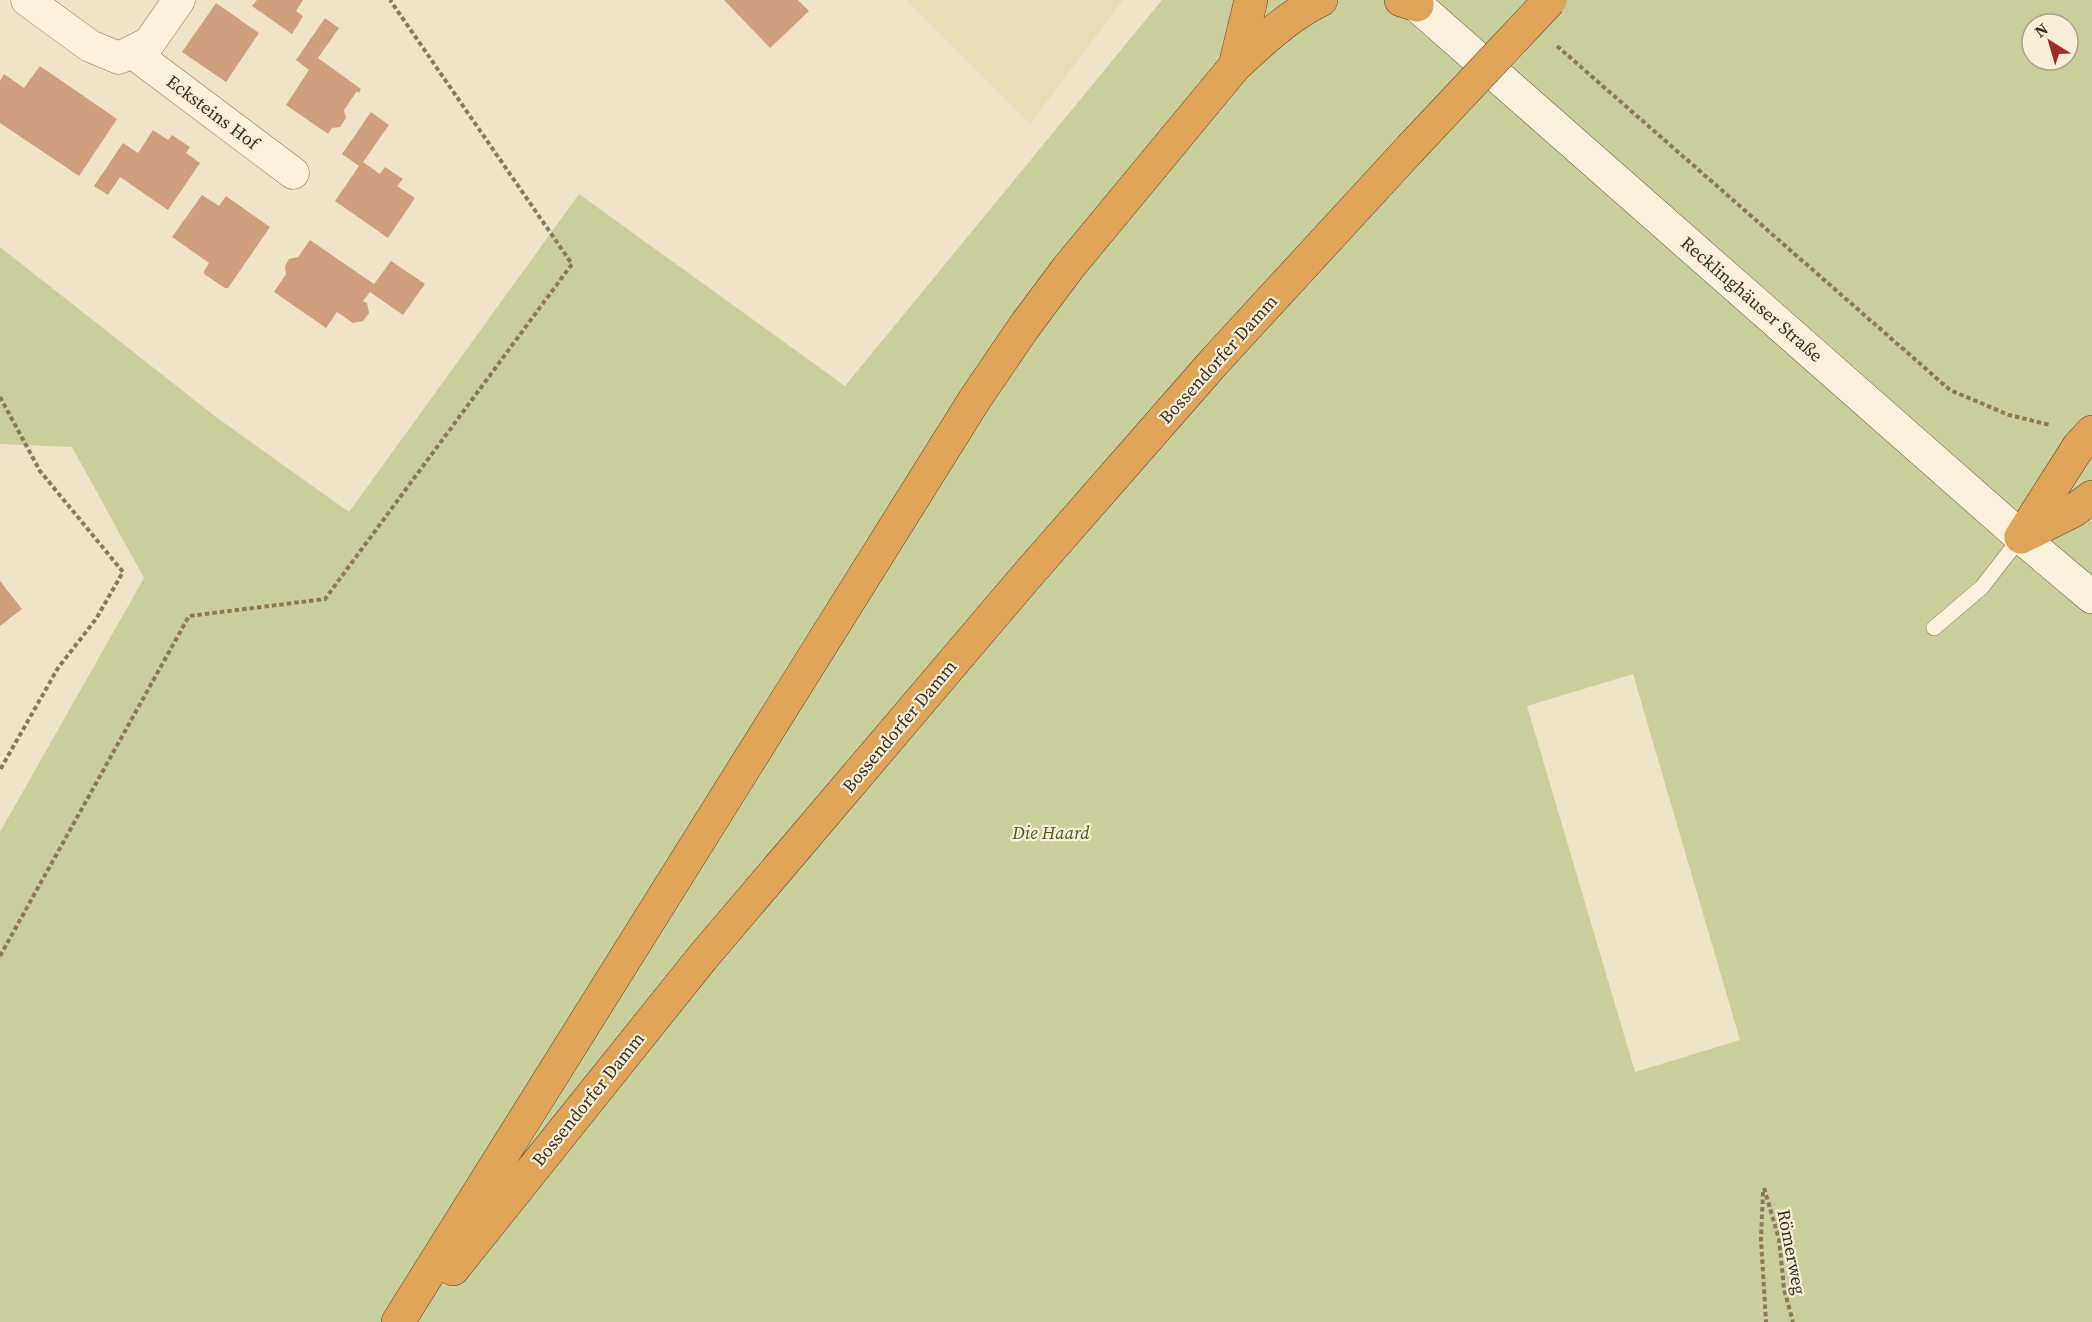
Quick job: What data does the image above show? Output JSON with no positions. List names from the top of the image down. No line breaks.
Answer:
{"streets":{"highway":["Bossendorfer Damm"],"main road":["Recklinghäuser Straße"],"street":["Ecksteins Hof"],"path":["Römerweg"]},"parks":["Die Haard"],"north":"top left"}
